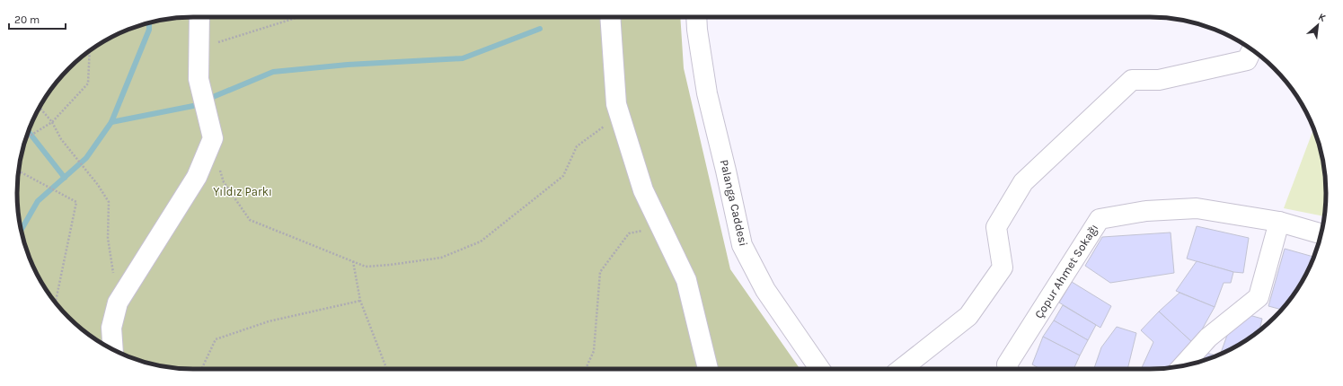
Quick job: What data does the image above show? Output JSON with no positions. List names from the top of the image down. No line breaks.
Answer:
{"streets":{"street":["Palanga Caddesi","Çopur Ahmet Sokağı"]},"parks":["Yıldız Parkı"],"scale_bar":"20 m","north":"top right"}
